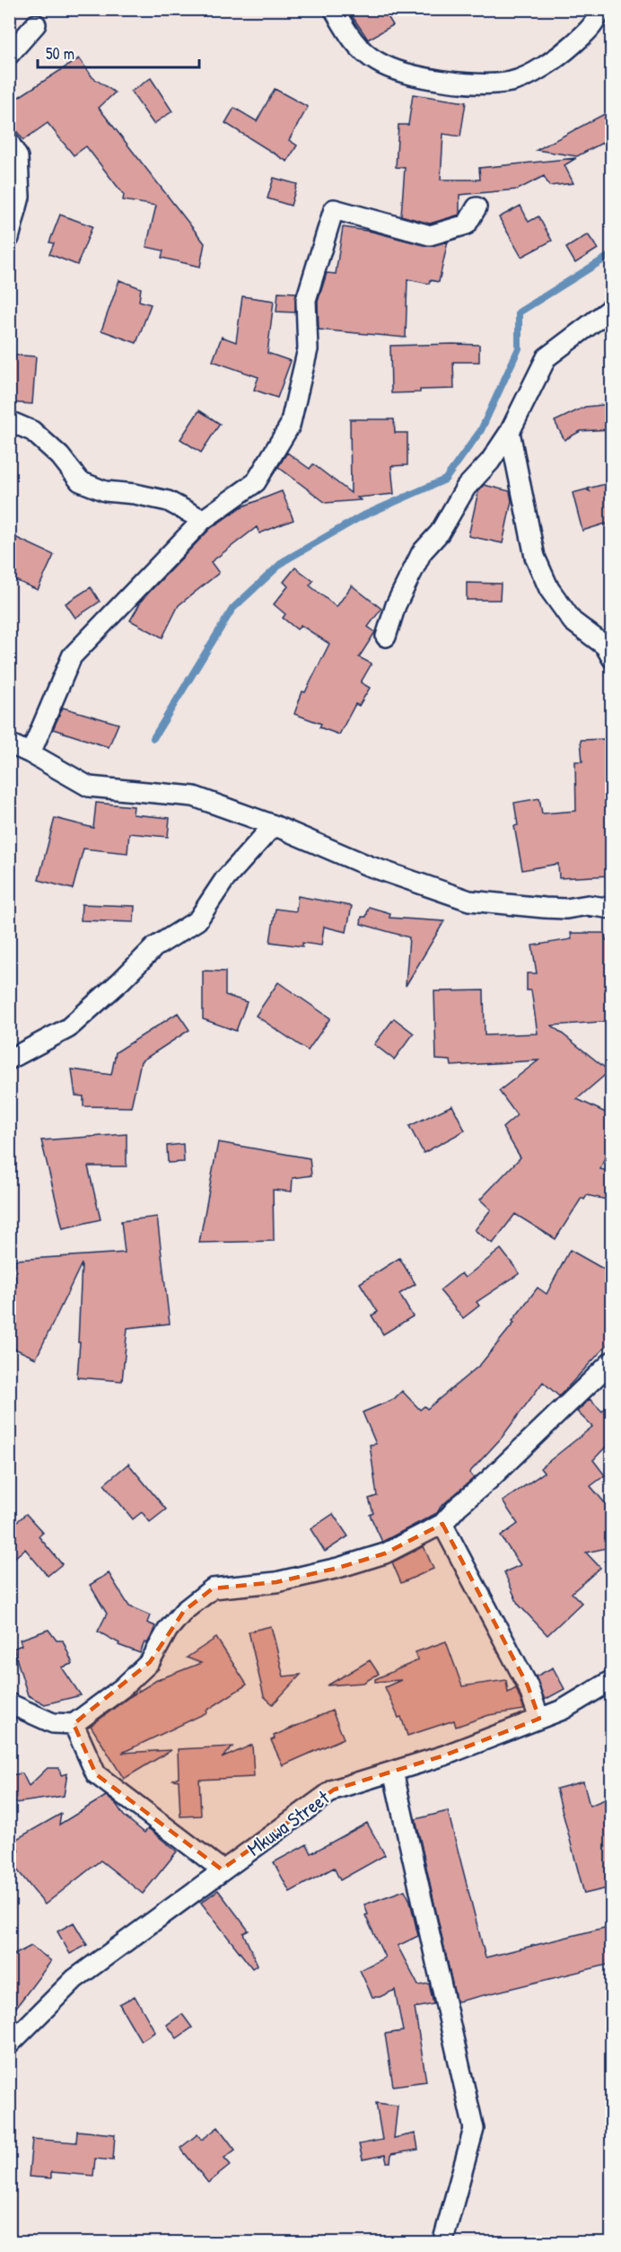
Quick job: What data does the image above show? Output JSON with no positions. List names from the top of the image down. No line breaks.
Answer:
{"streets":{"street":["Mkuwa Street"]},"scale_bar":"50 m"}
